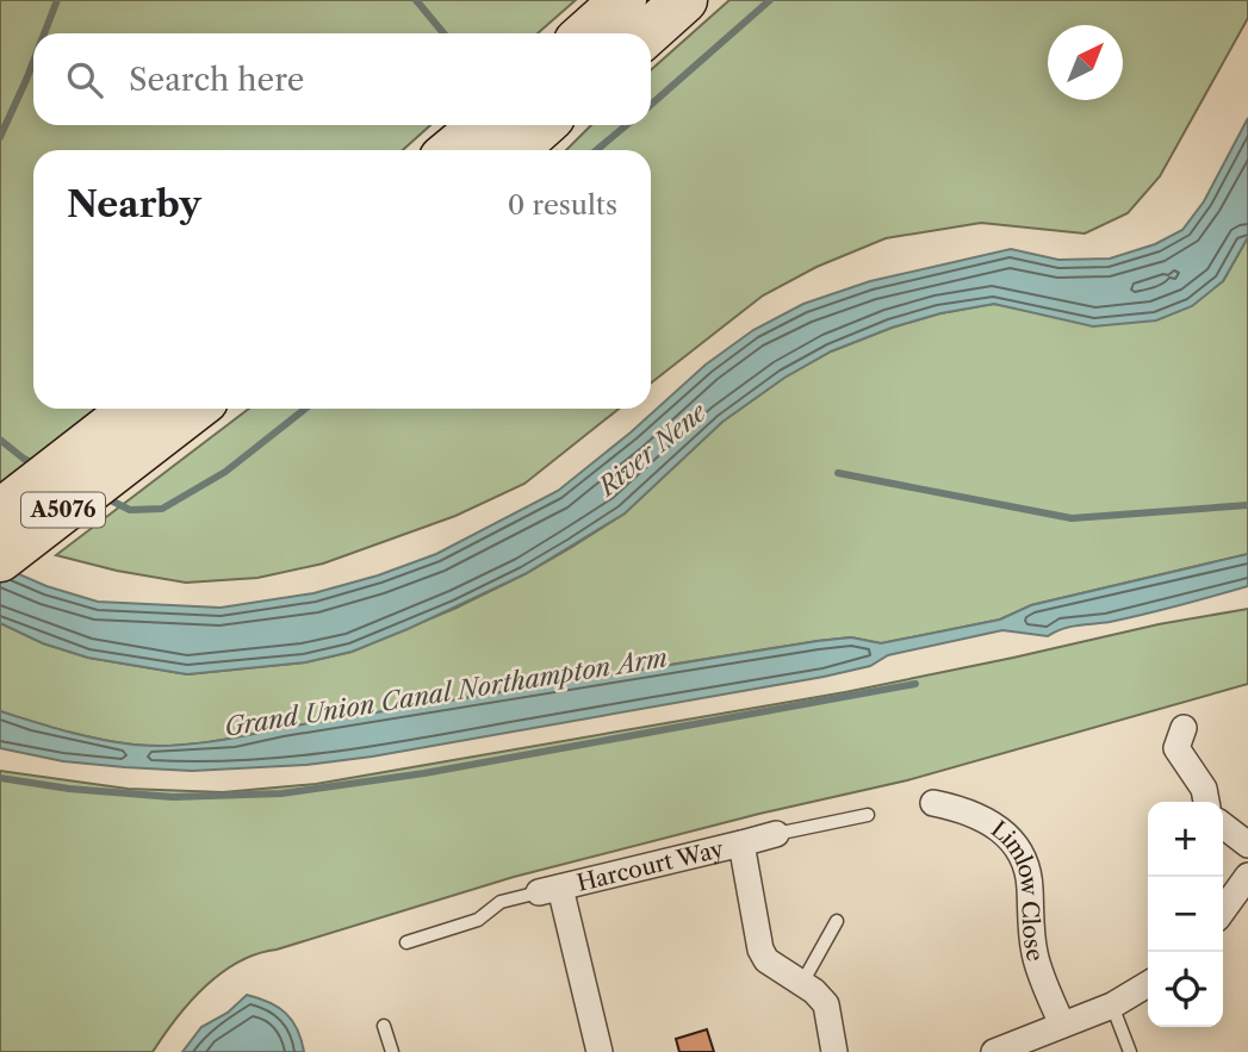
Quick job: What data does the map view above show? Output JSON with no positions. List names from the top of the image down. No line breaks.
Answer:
{"streets":{"highway":["A5076"],"street":["Harcourt Way","Limlow Close"]},"water":["River Nene","Grand Union Canal Northampton Arm"],"north":"top right","page":{"search":"Search here","heading":["Nearby","0 results"],"map_buttons":["+","−"]}}
